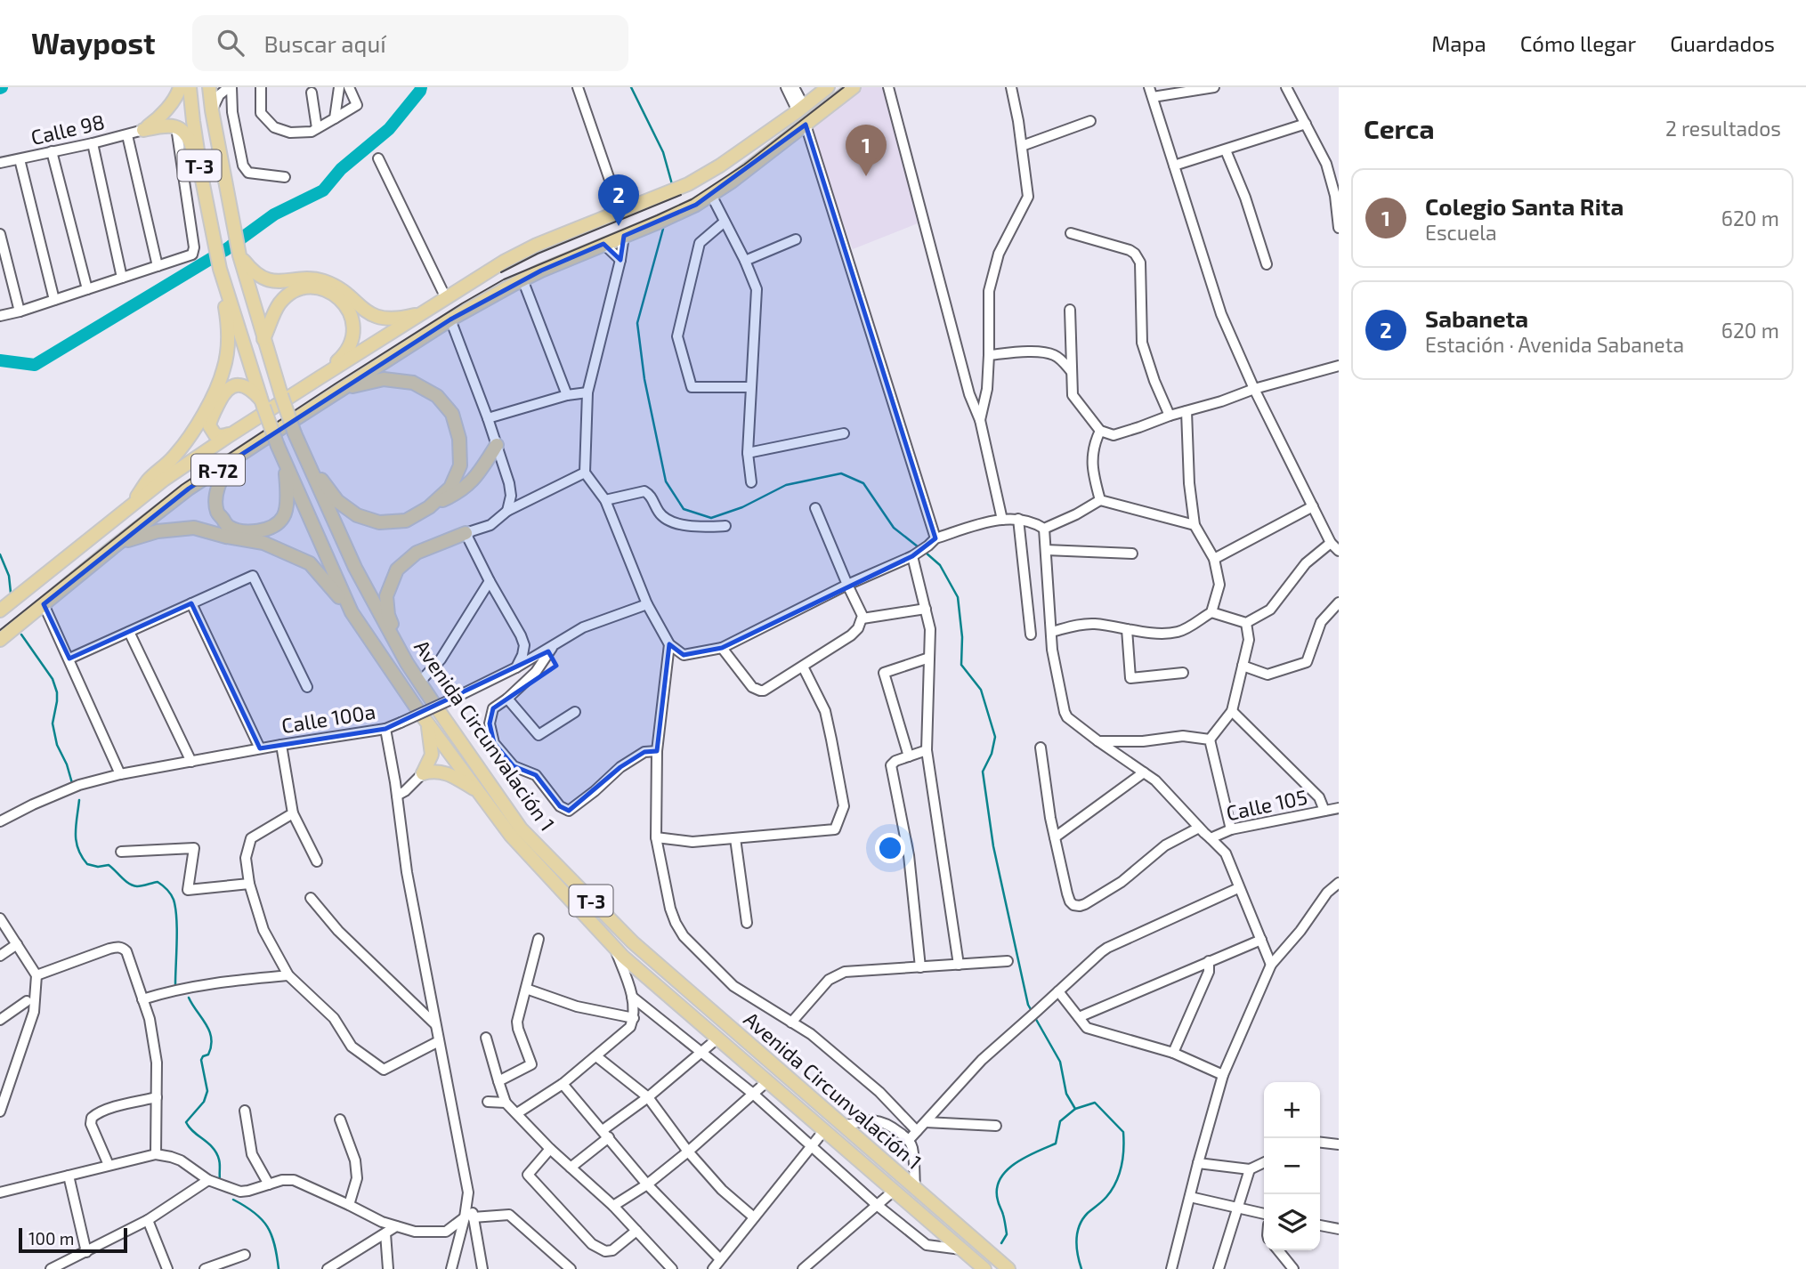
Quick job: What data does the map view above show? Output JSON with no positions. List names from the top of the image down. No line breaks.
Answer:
{"streets":{"main road":["T-3","R-72","Avenida Circunvalación 1"],"street":["Calle 98","Calle 100a","Calle 105"]},"scale_bar":"100 m","page":{"header":"Waypost","search":"Buscar aquí","nav":["Mapa","Cómo llegar","Guardados"],"heading":["Cerca","2 resultados"],"pins":["1","2"],"list":[{"mark":"1","name":"Colegio Santa Rita","note":"Escuela","value":"620 m"},{"mark":"2","name":"Sabaneta","note":"Estación · Avenida Sabaneta","value":"620 m"}],"map_buttons":["+","−"],"scale":"100 m"}}
